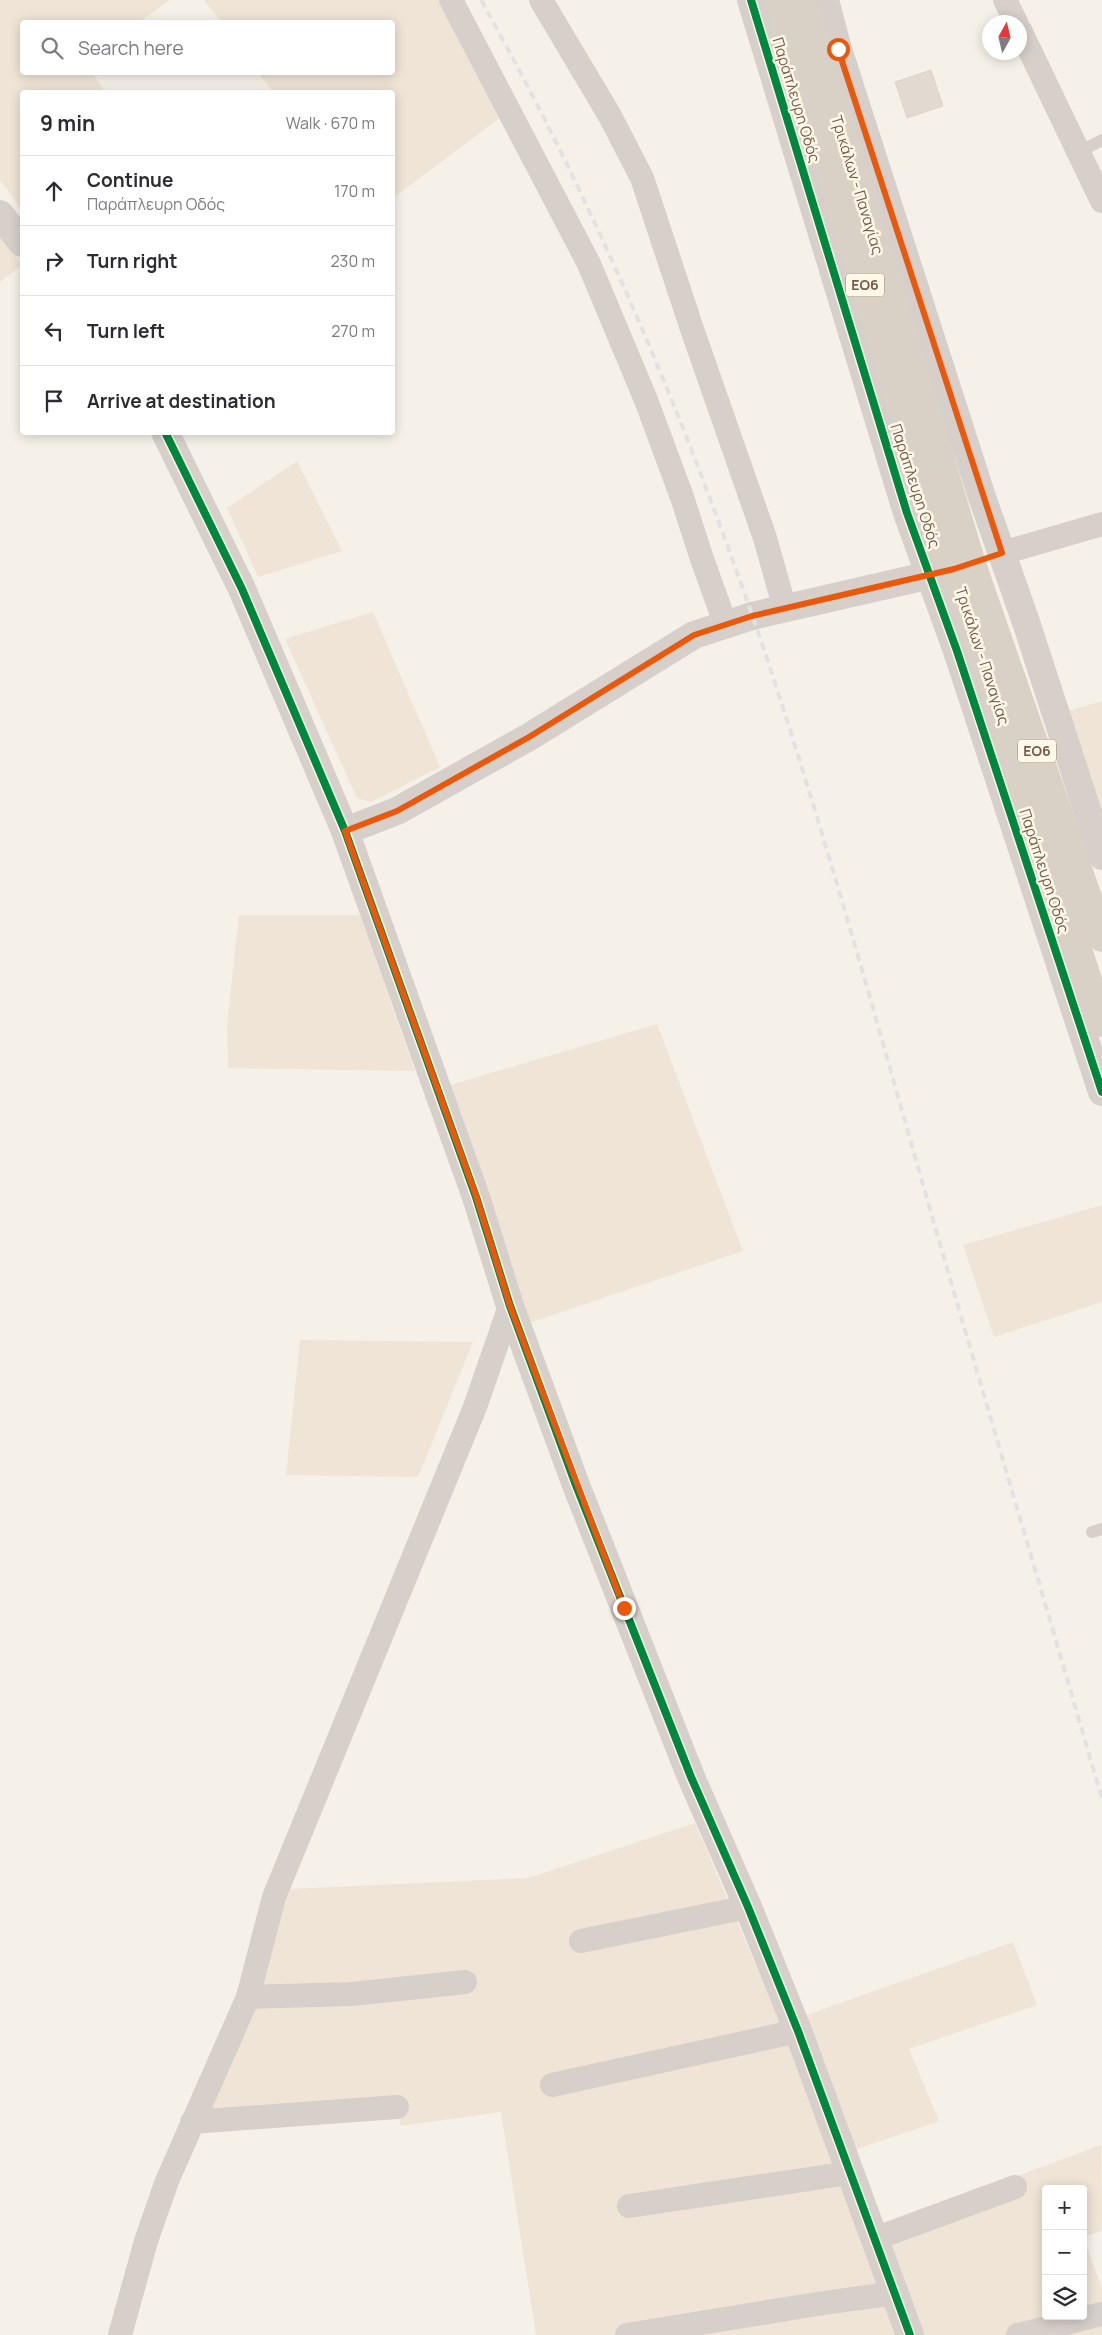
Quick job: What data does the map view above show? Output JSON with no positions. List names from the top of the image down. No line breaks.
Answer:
{"streets":{"main road":["Τρικάλων - Παναγίας","ΕΟ6"],"street":["Παράπλευρη Οδός"]},"crossings":[["Παράπλευρη Οδός","Τρικάλων - Παναγίας"]],"north":"top","page":{"search":"Search here","heading":["9 min","Walk · 670 m"],"list":[["Continue","Παράπλευρη Οδός","170 m"],["Turn right","230 m"],["Turn left","270 m"],"Arrive at destination"],"map_buttons":["+","−"]}}
